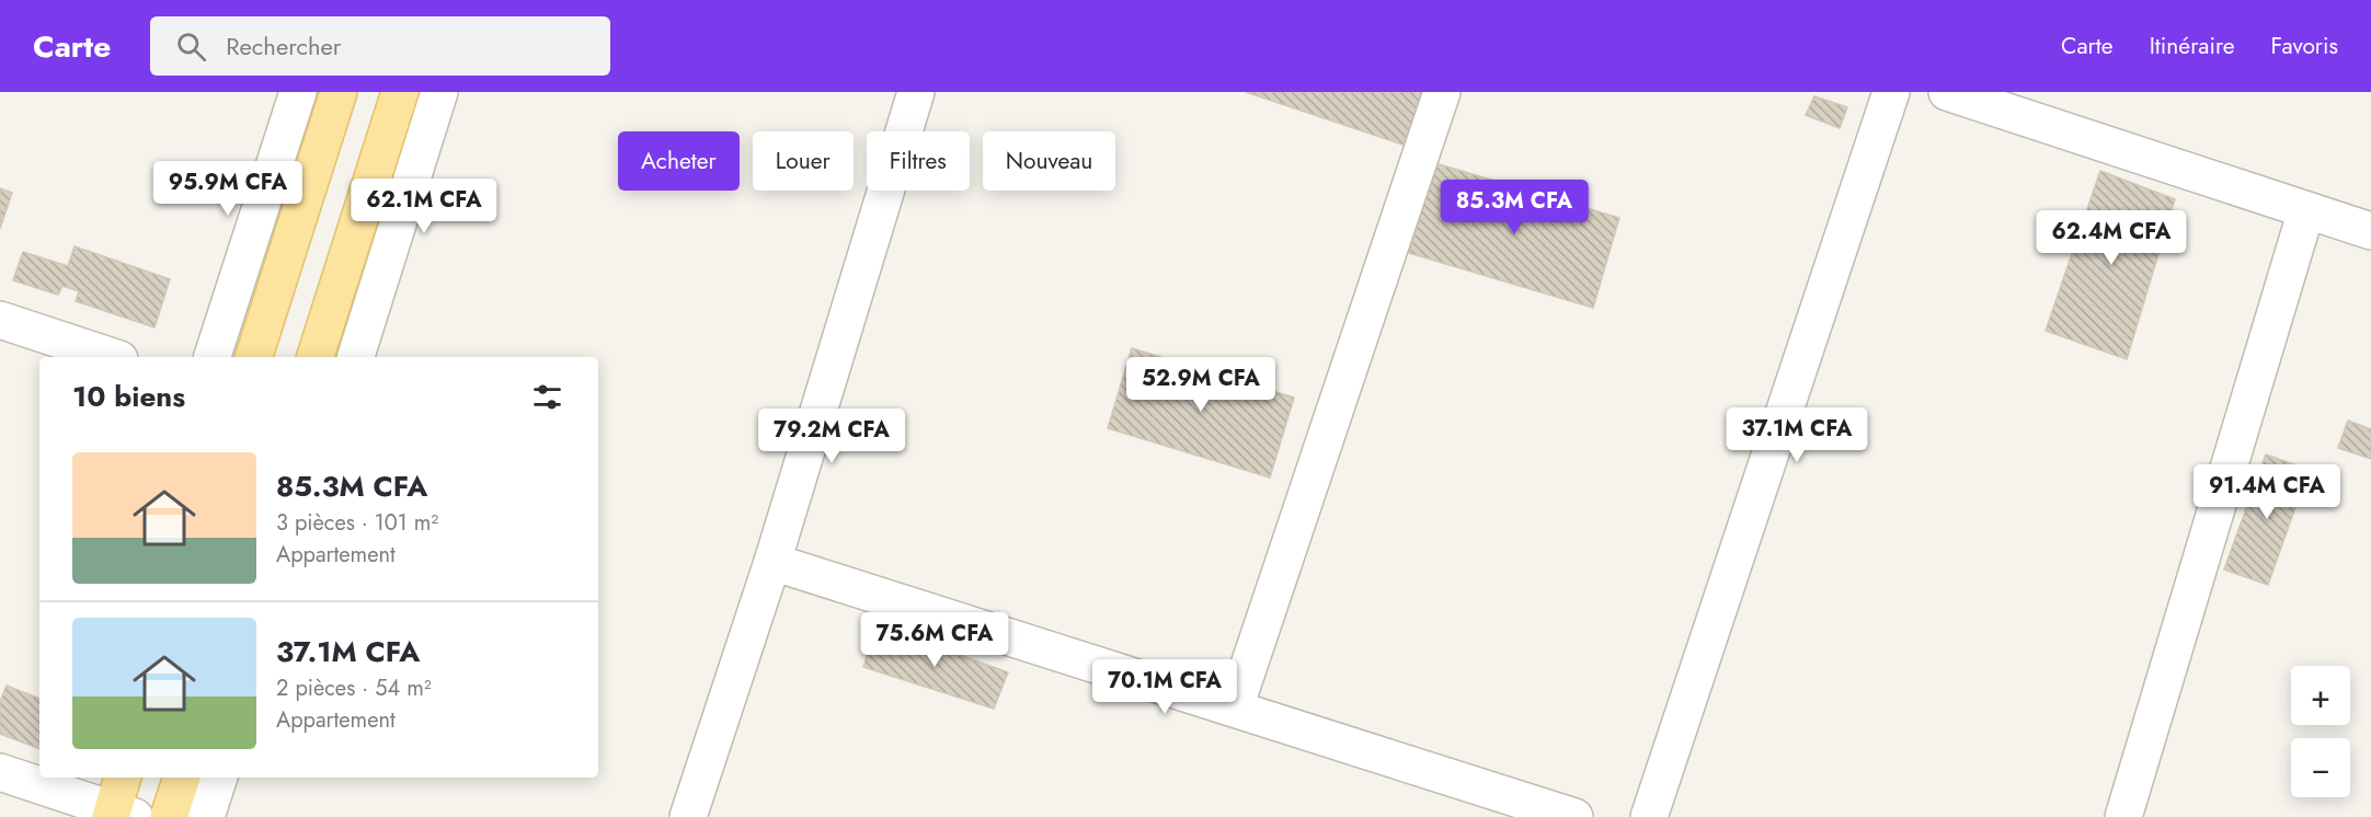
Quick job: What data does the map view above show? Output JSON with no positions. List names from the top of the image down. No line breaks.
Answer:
{"page":{"header":"Carte","search":"Rechercher","nav":["Carte","Itinéraire","Favoris"],"chip":["Acheter","Louer","Filtres","Nouveau"],"price":["95.9M CFA","62.1M CFA","85.3M CFA","62.4M CFA","52.9M CFA","37.1M CFA","79.2M CFA","91.4M CFA","75.6M CFA","70.1M CFA"],"heading":"10 biens","list":[{"name":"85.3M CFA","note":"3 pièces · 101 m² · Appartement"},{"name":"37.1M CFA","note":"2 pièces · 54 m² · Appartement"}],"map_buttons":["+","−"]}}
